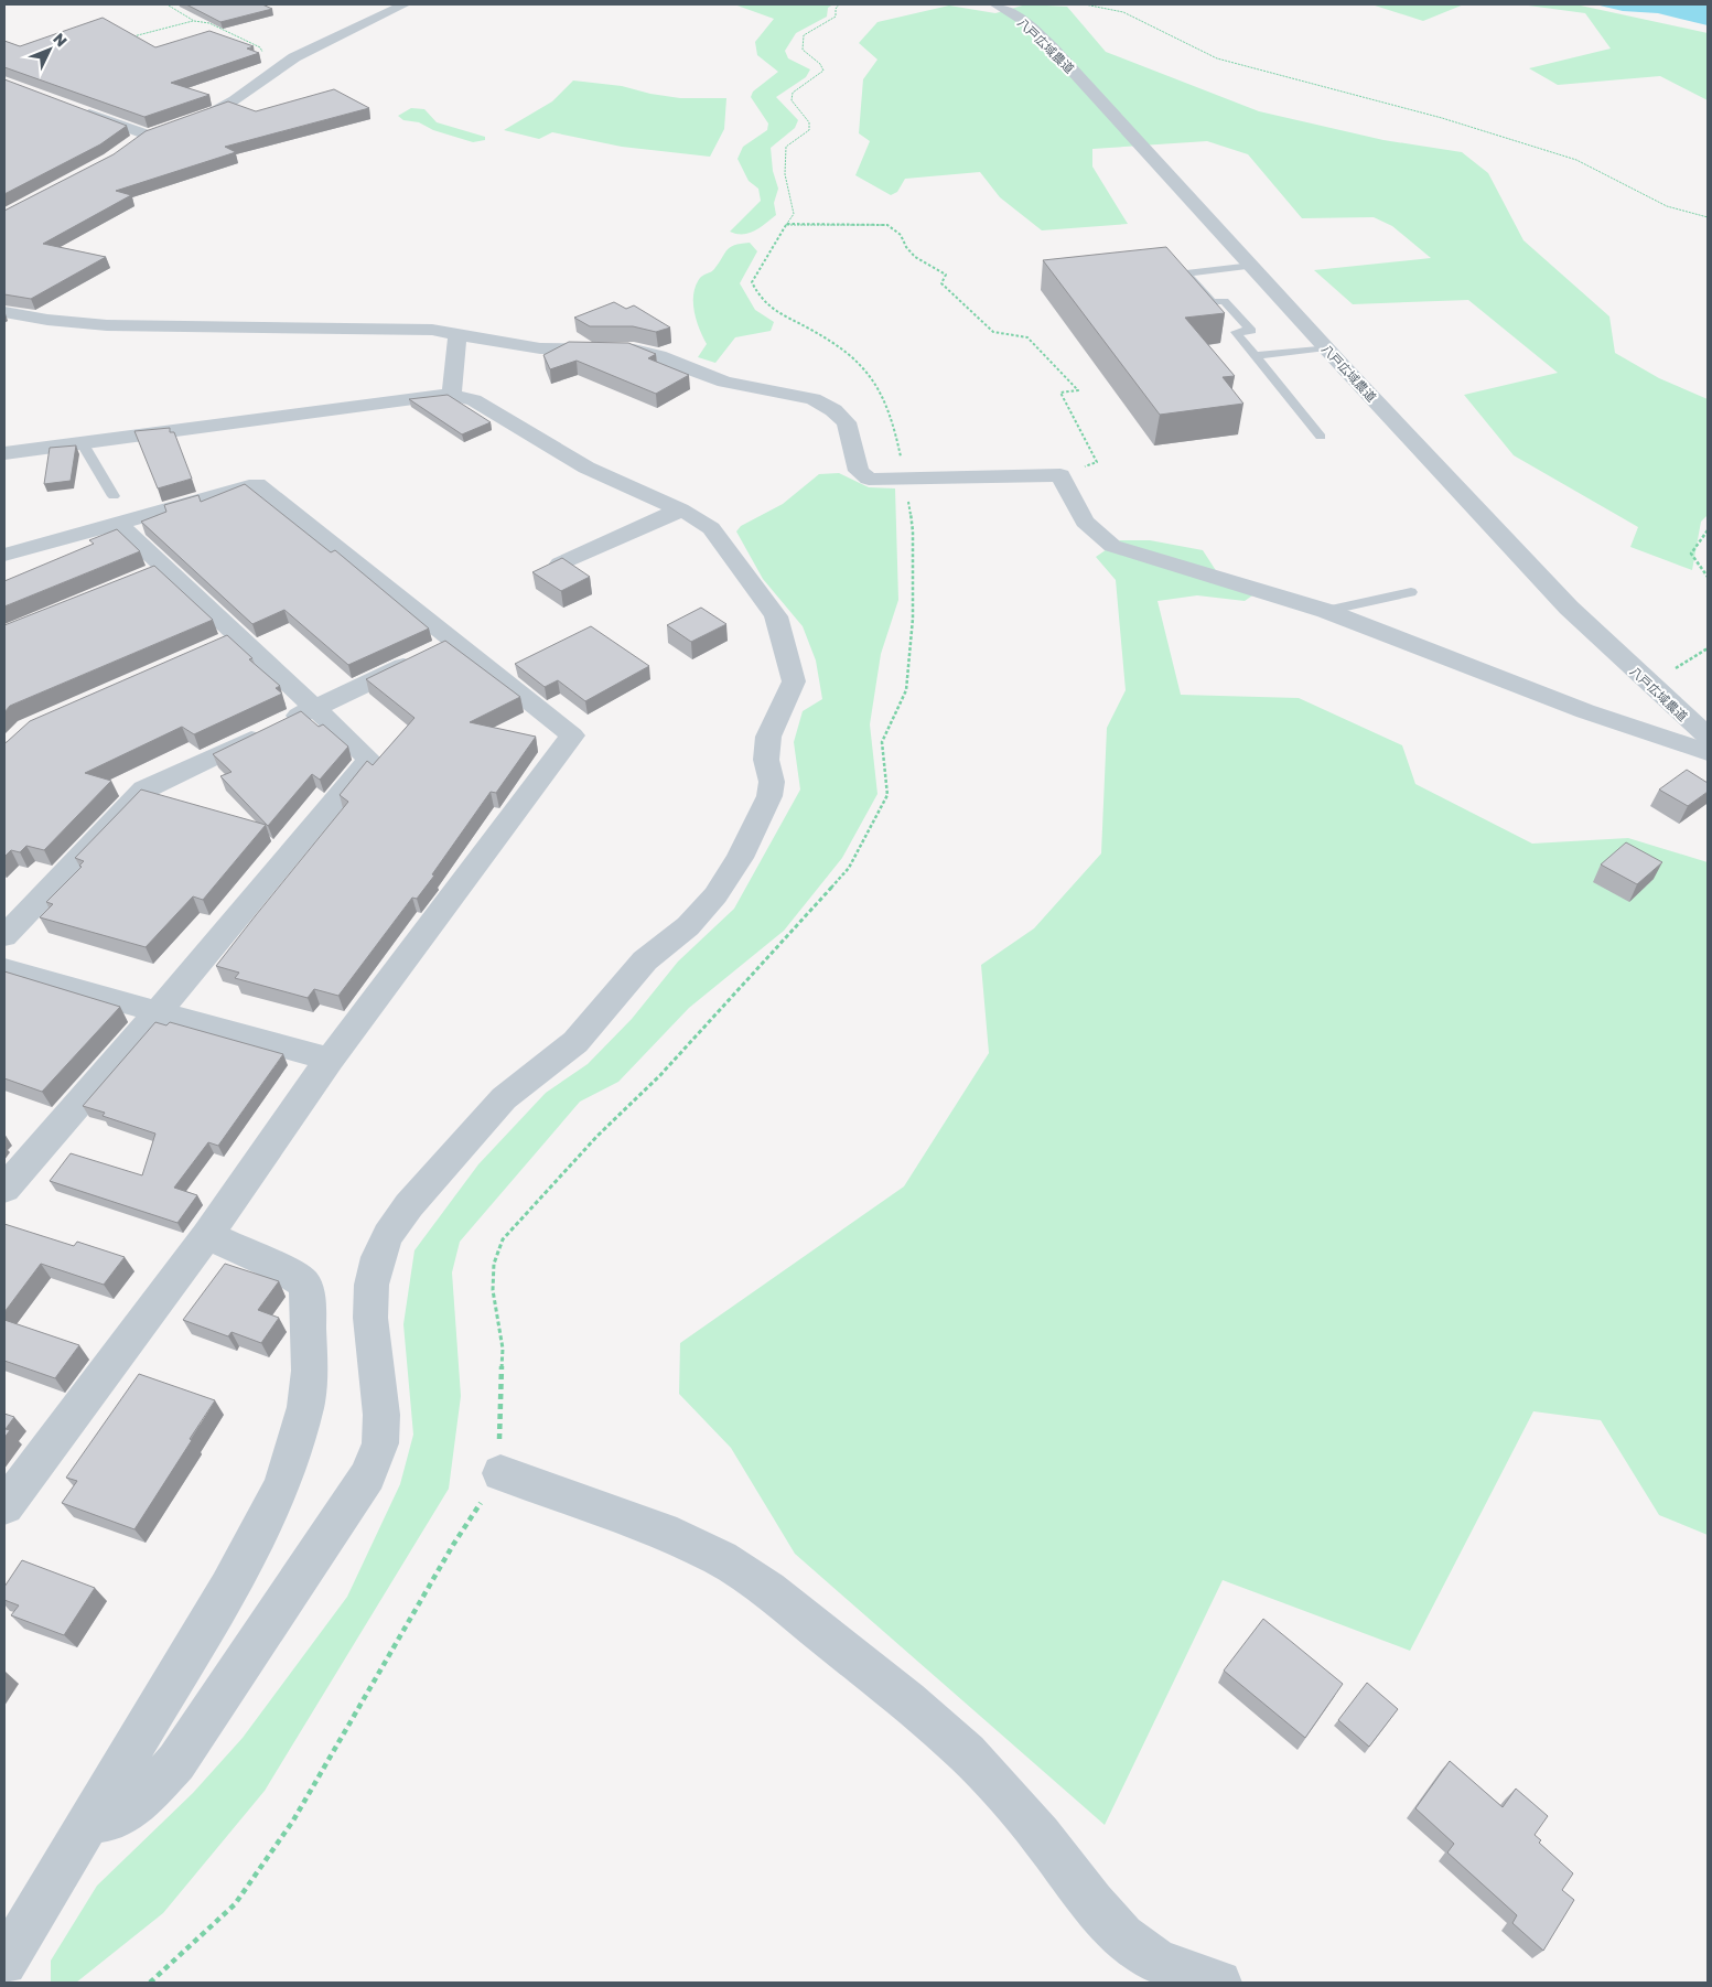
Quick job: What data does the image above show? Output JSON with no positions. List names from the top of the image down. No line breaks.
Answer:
{"streets":{"street":["八戸広域農道"]},"north":"top right"}
